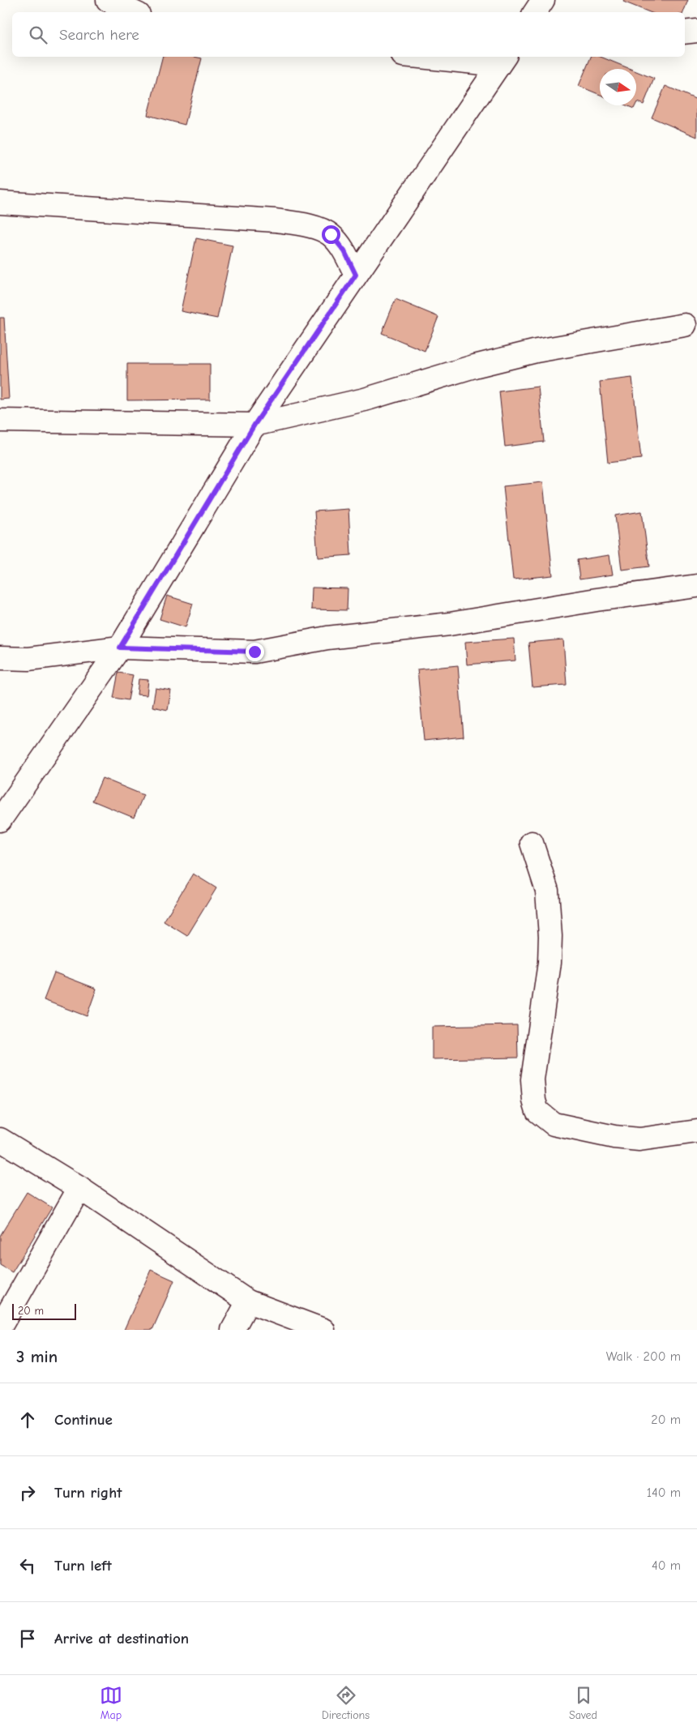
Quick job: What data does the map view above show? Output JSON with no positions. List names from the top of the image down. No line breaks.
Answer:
{"scale_bar":"20 m","north":"right","page":{"search":"Search here","scale":"20 m","heading":["3 min","Walk · 200 m"],"list":[["Continue","20 m"],["Turn right","140 m"],["Turn left","40 m"],"Arrive at destination"],"nav":["Map","Directions","Saved"]}}
